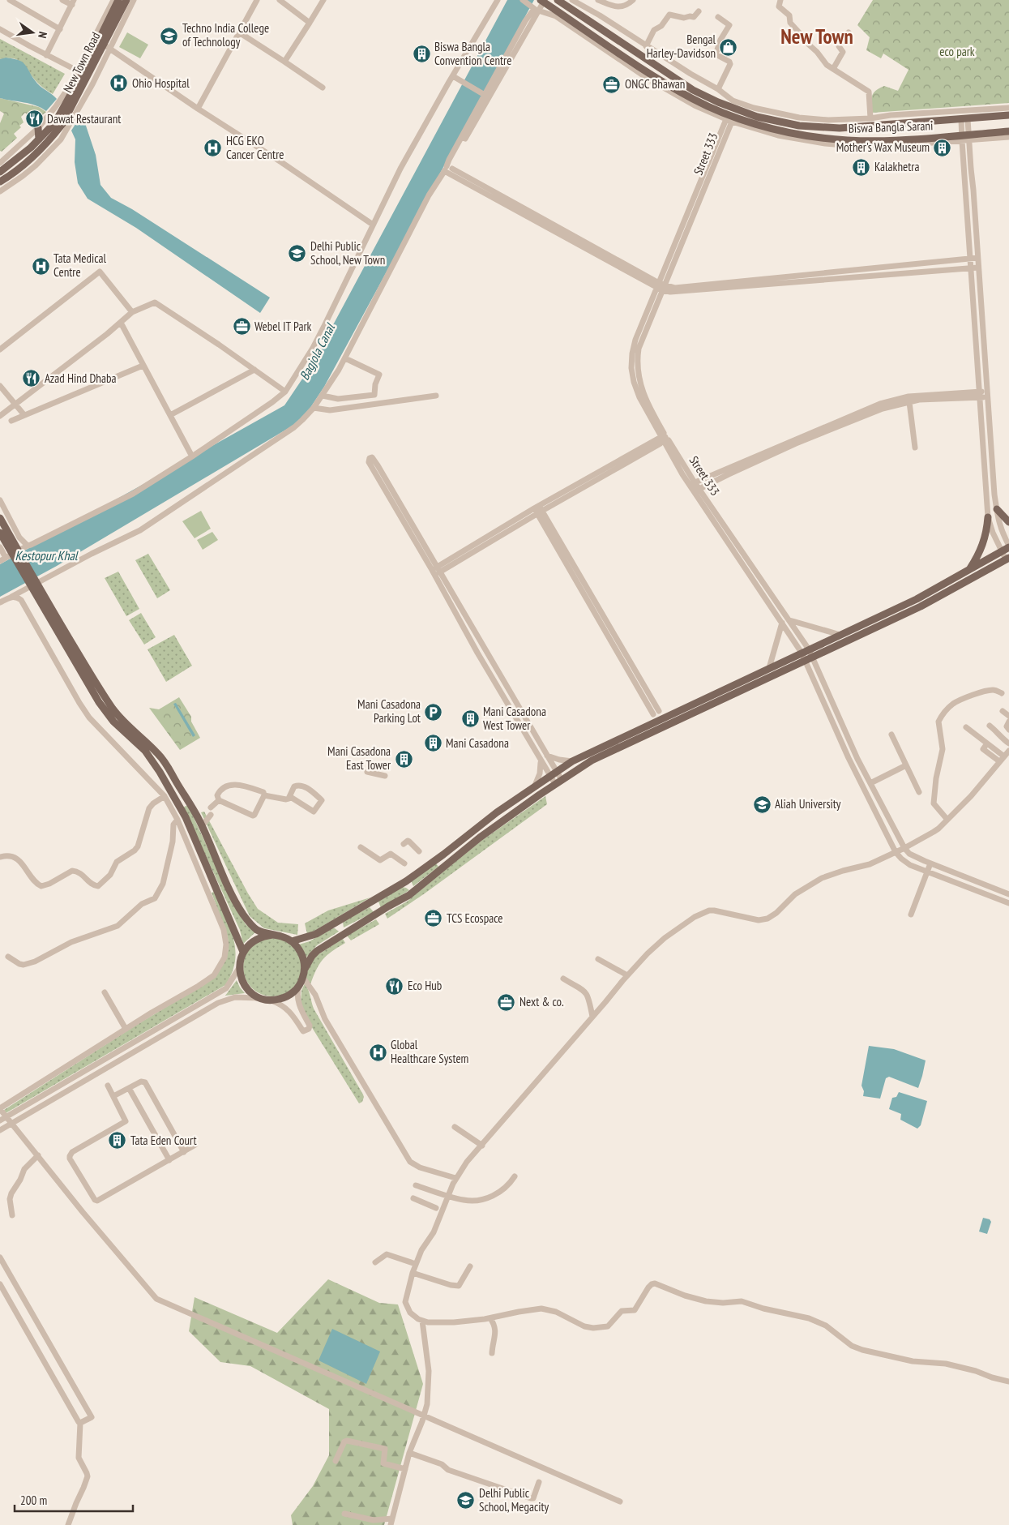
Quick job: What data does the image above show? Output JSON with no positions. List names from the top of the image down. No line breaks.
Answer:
{"streets":{"main road":["New Town Road","Biswa Bangla Sarani"],"street":["Street 333"]},"districts":["New Town"],"water":["Bagjola Canal","Kestopur Khal"],"parks":["eco park"],"places":{"school or university":["Techno India College of Technology","Delhi Public School, New Town","Aliah University","Delhi Public School, Megacity"],"shop":["Bengal Harley-Davidson"],"building":["Biswa Bangla Convention Centre","Mother's Wax Museum","Kalakhetra","Mani Casadona West Tower","Mani Casadona","Mani Casadona East Tower","Tata Eden Court"],"hospital":["Ohio Hospital","HCG EKO Cancer Centre","Tata Medical Centre","Global Healthcare System"],"office":["ONGC Bhawan","Webel IT Park","TCS Ecospace","Next & co."],"restaurant":["Dawat Restaurant","Azad Hind Dhaba","Eco Hub"],"parking":["Mani Casadona Parking Lot"]},"scale_bar":"200 m","north":"right"}
